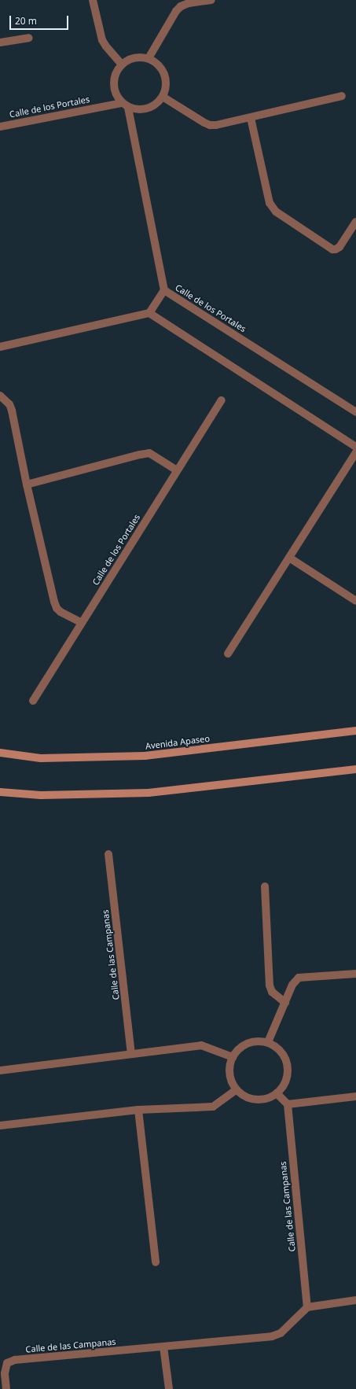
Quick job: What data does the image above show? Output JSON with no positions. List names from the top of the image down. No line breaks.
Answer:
{"streets":{"street":["Calle de los Portales","Avenida Apaseo","Calle de las Campanas"]},"scale_bar":"20 m"}
